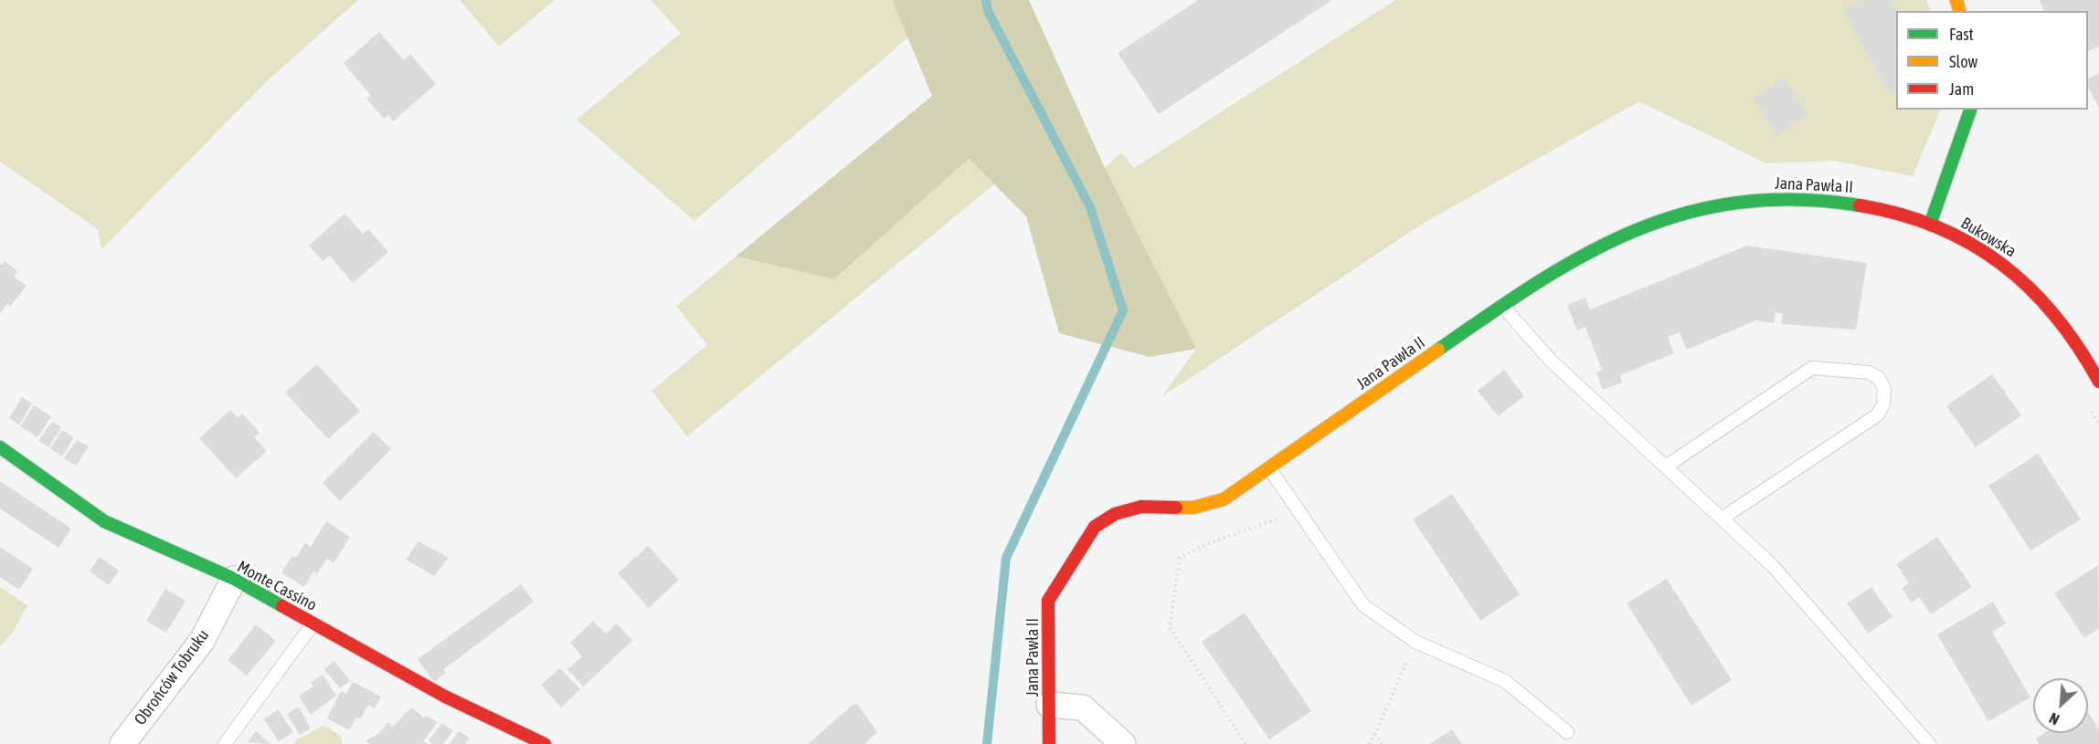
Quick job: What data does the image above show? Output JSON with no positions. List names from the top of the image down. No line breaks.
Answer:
{"streets":{"street":["Jana Pawła II","Bukowska","Monte Cassino","Obrońców Tobruku"]},"crossings":[["Jana Pawła II","Bukowska"],["Monte Cassino","Obrońców Tobruku"]],"legend":["Fast","Slow","Jam"],"north":"bottom left"}
